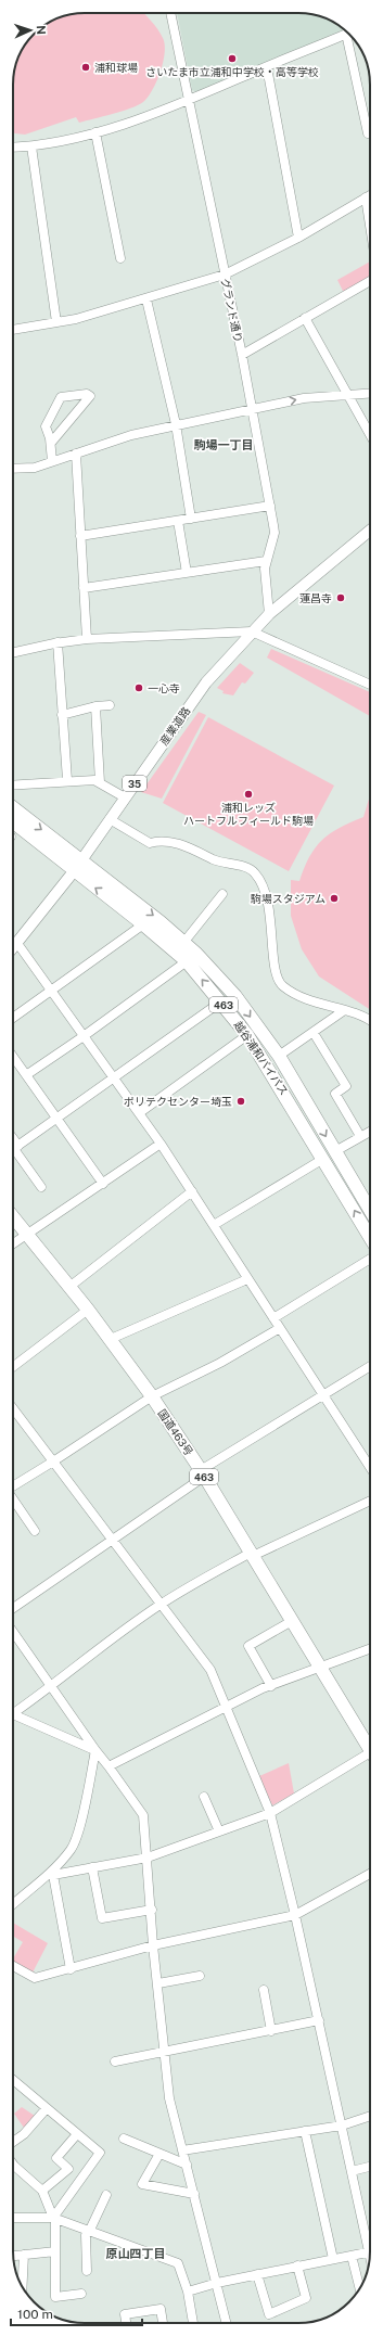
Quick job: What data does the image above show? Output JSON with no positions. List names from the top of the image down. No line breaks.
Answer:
{"streets":{"highway":["463","越谷浦和バイパス","国道463号"],"main road":["産業道路","35"],"street":["グランド通り"]},"crossings":[["グランド通り","産業道路"],["産業道路","越谷浦和バイパス"]],"districts":["駒場一丁目","原山四丁目"],"places":["さいたま市立浦和中学校・高等学校","浦和球場","蓮昌寺","一心寺","浦和レッズ ハートフルフィールド駒場","駒場スタジアム","ポリテクセンター埼玉"],"scale_bar":"100 m","north":"right"}
